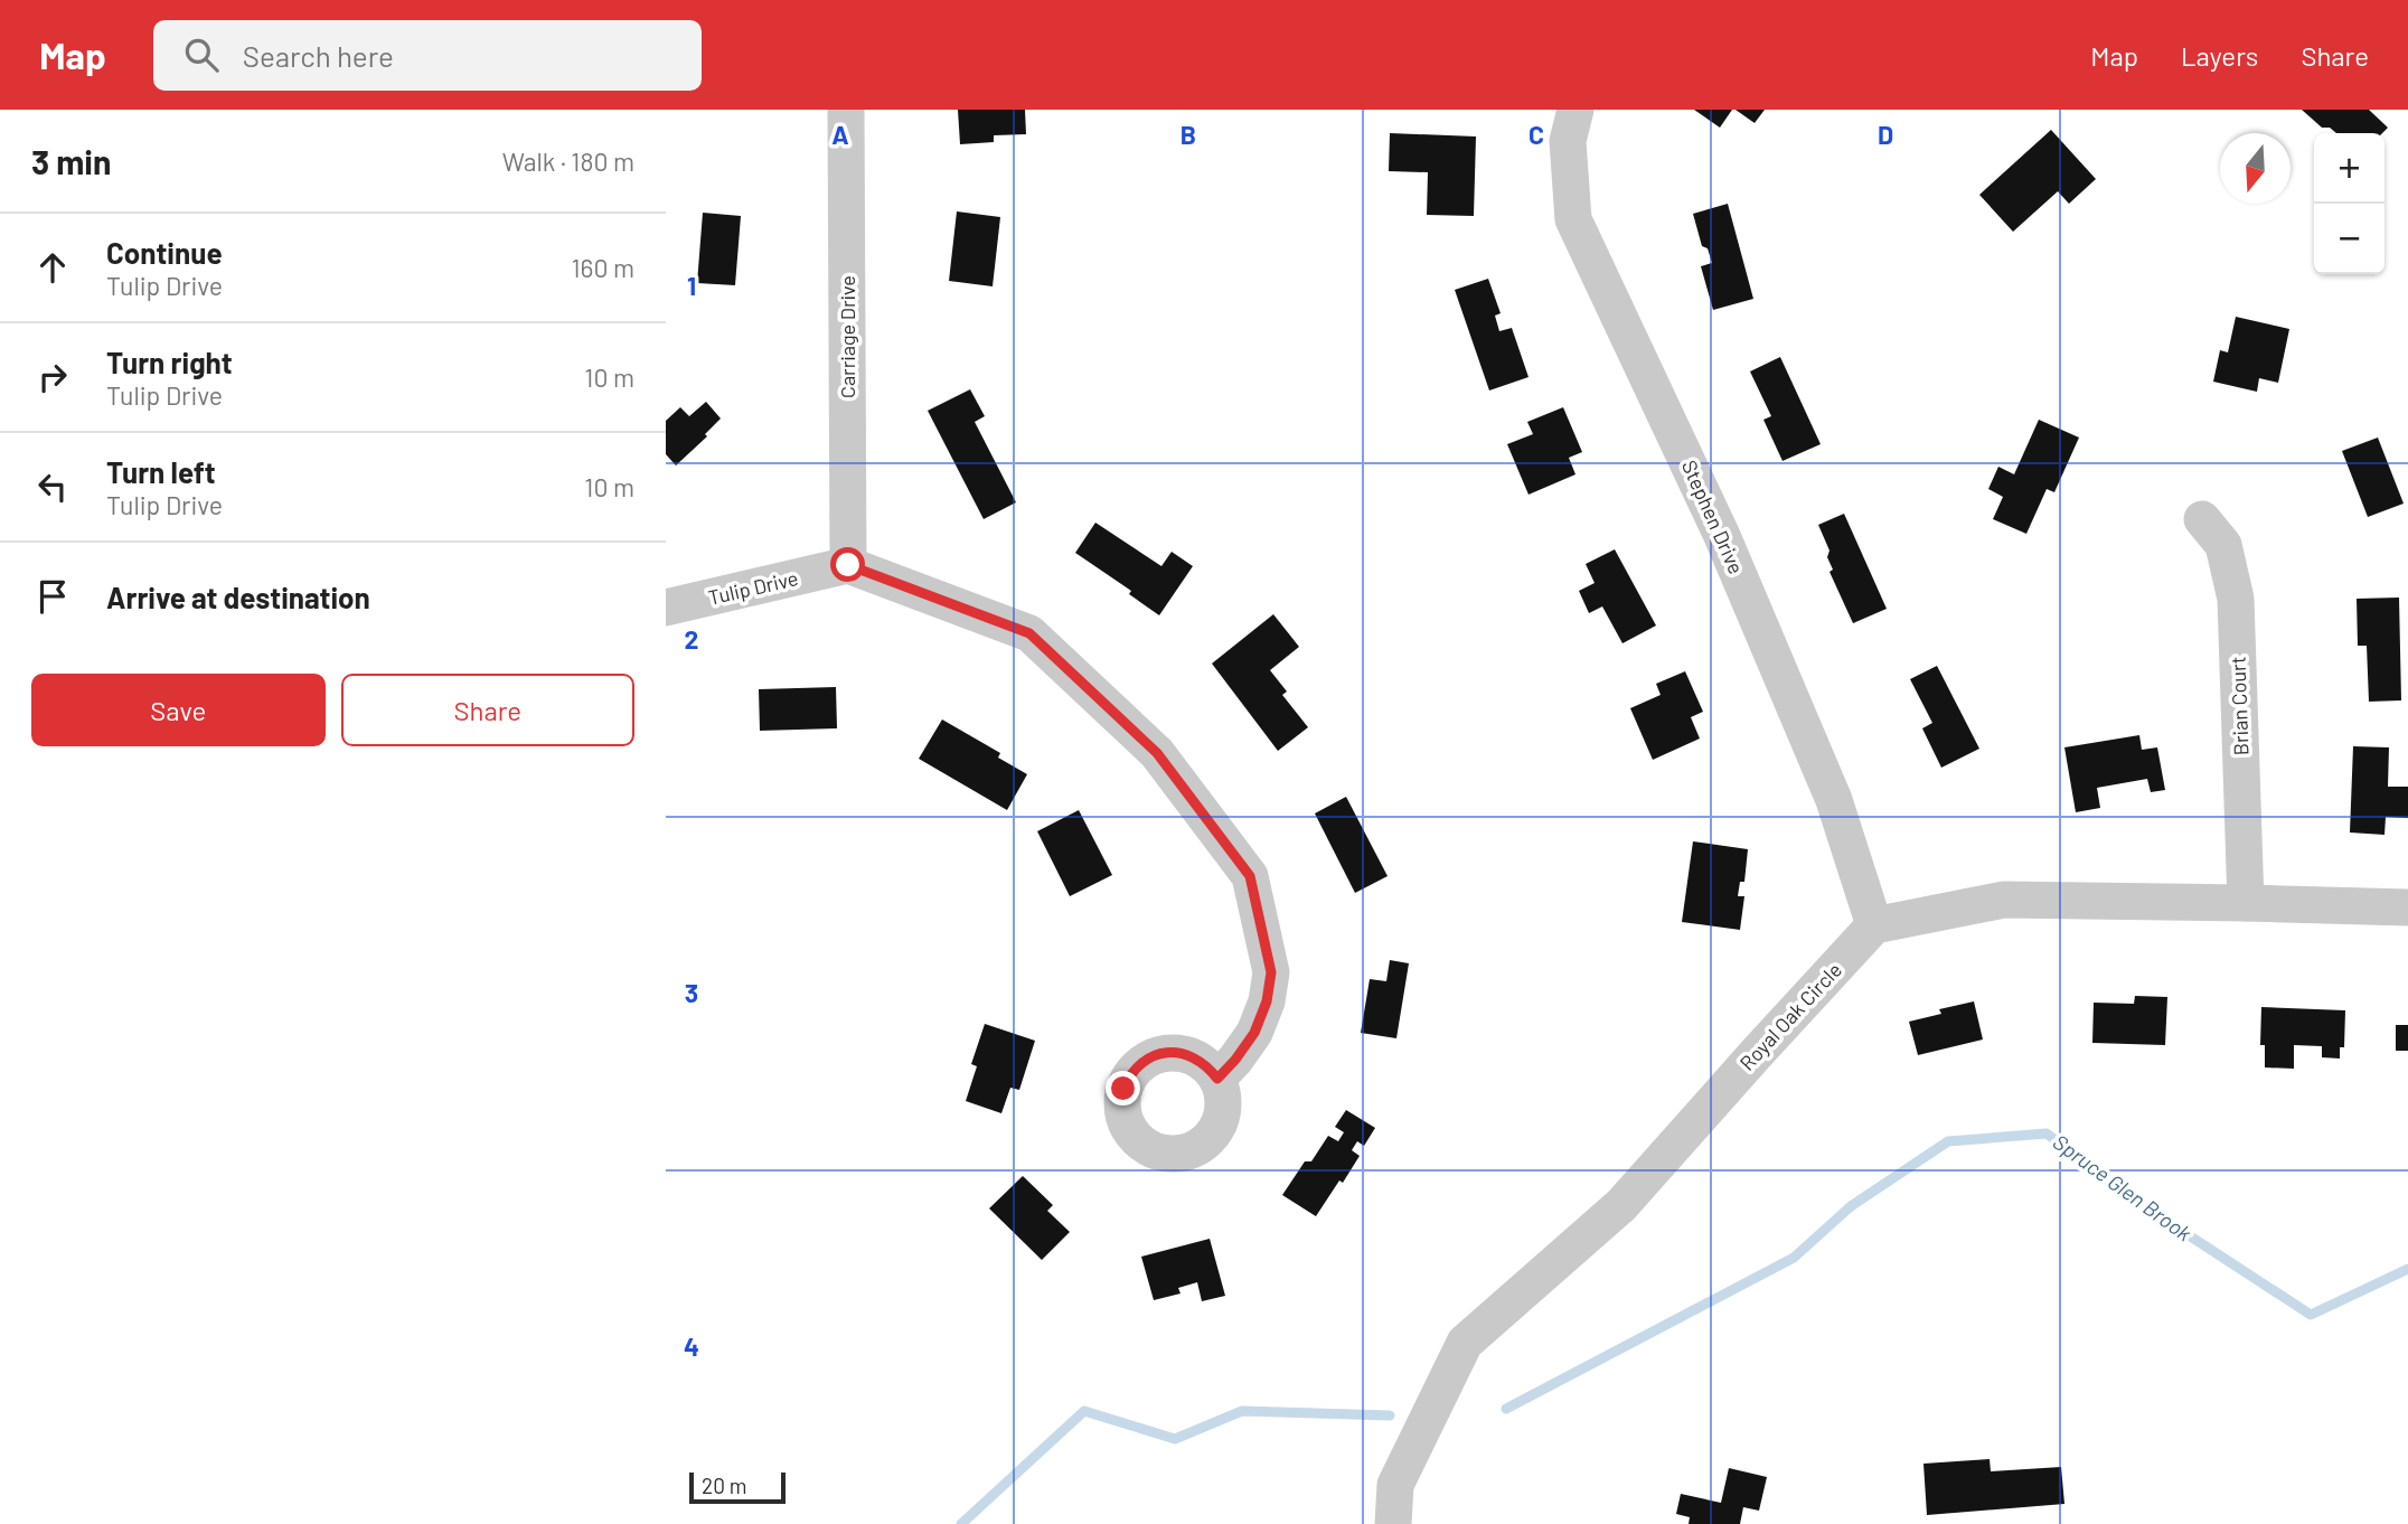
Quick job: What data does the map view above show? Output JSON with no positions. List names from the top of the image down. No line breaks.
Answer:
{"streets":{"street":["Carriage Drive","Stephen Drive","Tulip Drive","Brian Court","Royal Oak Circle"]},"crossings":[["Carriage Drive","Tulip Drive"],["Stephen Drive","Royal Oak Circle"]],"water":["Spruce Glen Brook"],"scale_bar":"20 m","north":"bottom","page":{"header":"Map","search":"Search here","nav":["Map","Layers","Share"],"heading":["3 min","Walk · 180 m"],"map_buttons":["+","−"],"list":[["Continue","Tulip Drive","160 m"],["Turn right","Tulip Drive","10 m"],["Turn left","Tulip Drive","10 m"],"Arrive at destination"],"buttons":["Save","Share"],"scale":"20 m"},"grid":{"columns":["A","B","C","D"],"rows":["1","2","3","4"]}}
